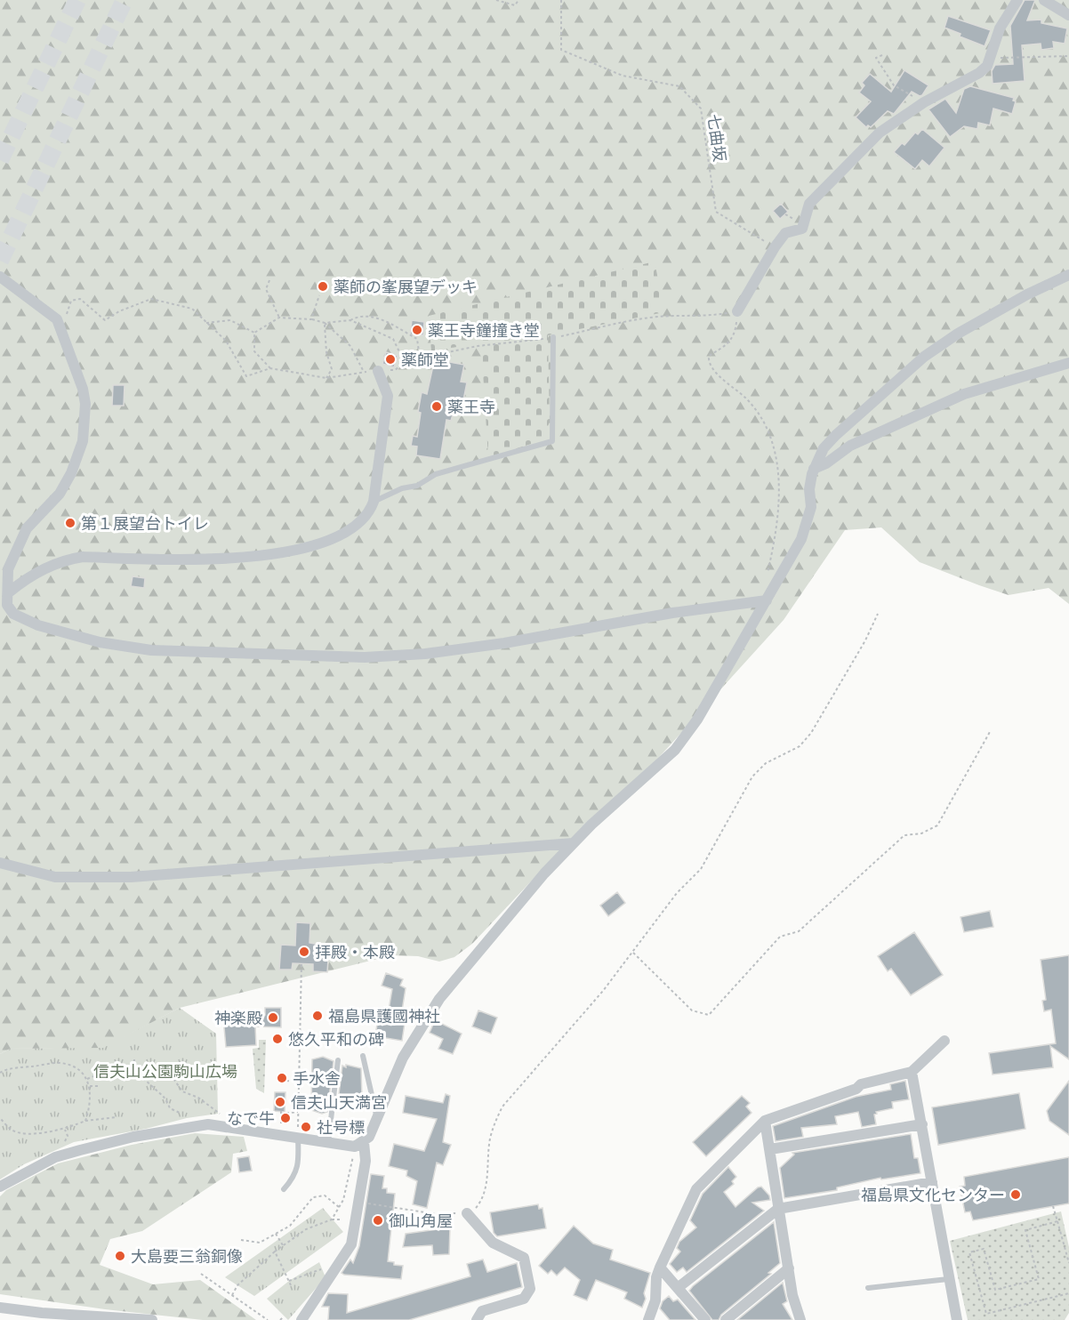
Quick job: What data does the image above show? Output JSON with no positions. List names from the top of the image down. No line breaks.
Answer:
{"streets":{"path":["七曲坂"]},"parks":["信夫山公園駒山広場"],"places":["薬師の峯展望デッキ","薬王寺鐘撞き堂","薬師堂","薬王寺","第１展望台トイレ","拝殿・本殿","福島県護國神社","神楽殿","悠久平和の碑","手水舎","信夫山天満宮","なで牛","社号標","福島県文化センター","御山角屋","大島要三翁銅像"]}
